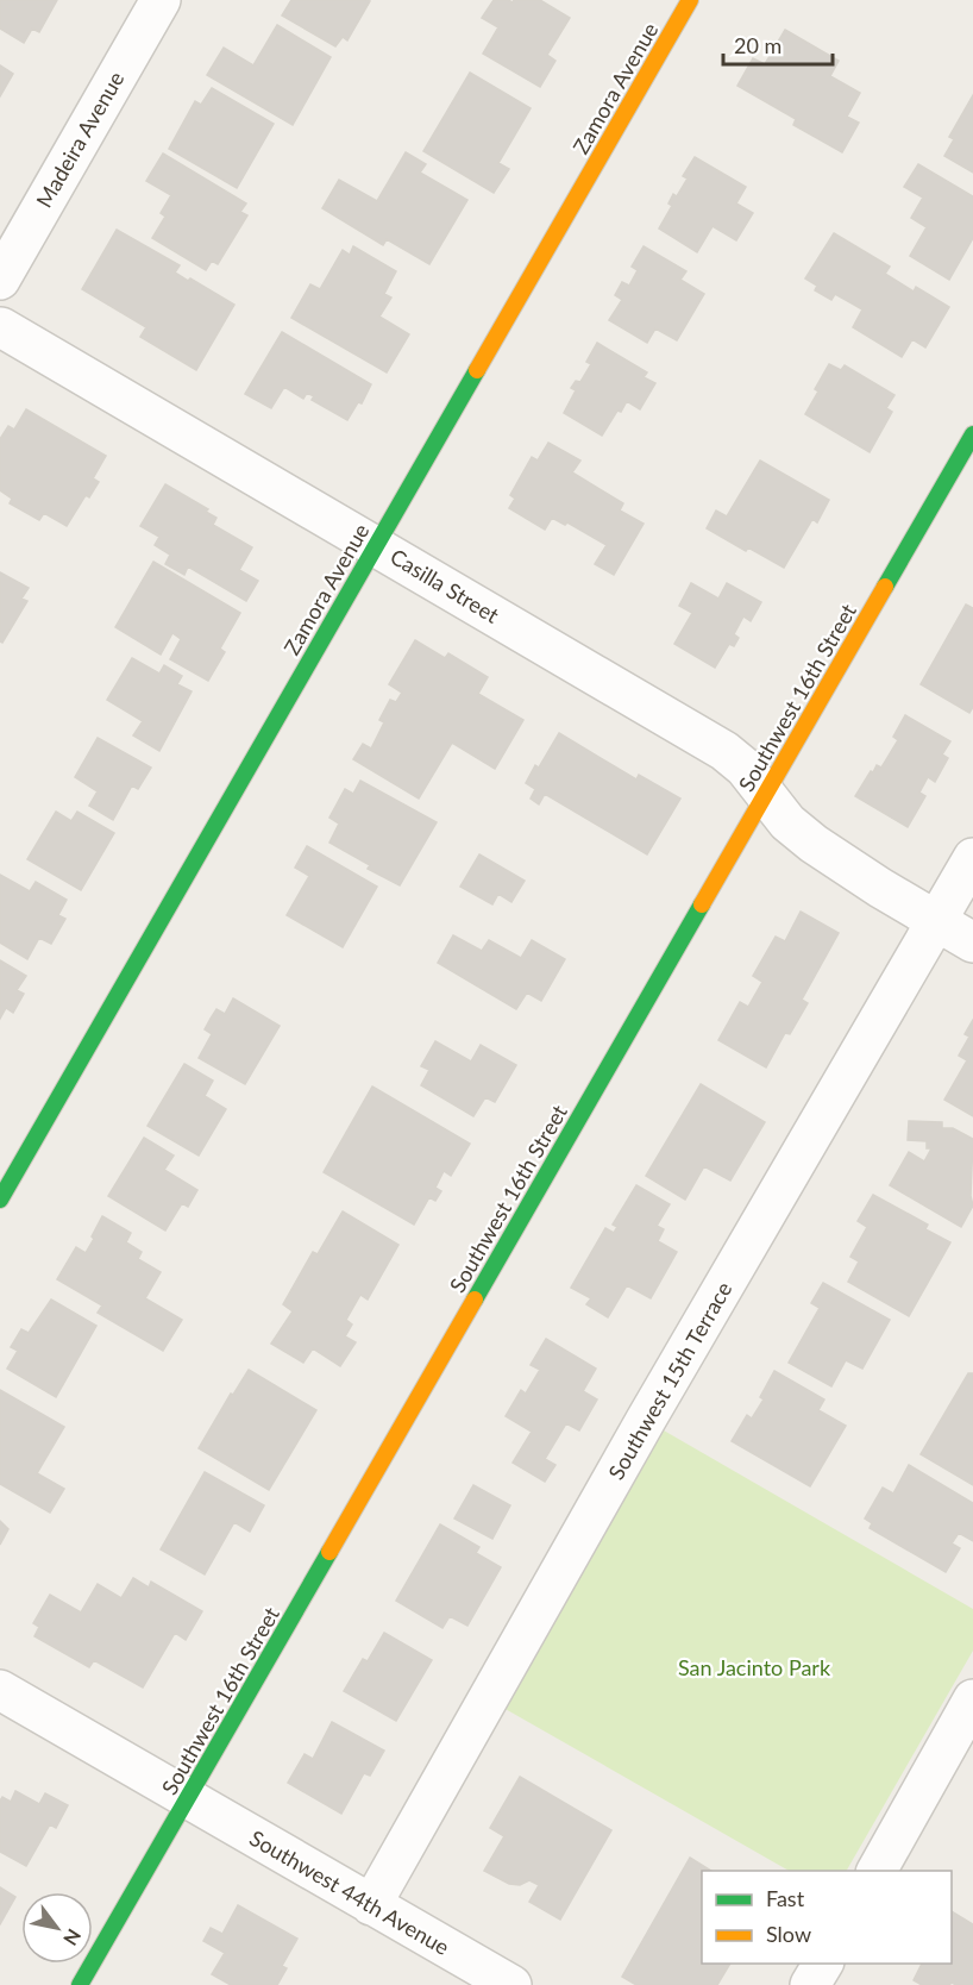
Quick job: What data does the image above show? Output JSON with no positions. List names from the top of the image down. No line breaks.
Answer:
{"streets":{"street":["Zamora Avenue","Madeira Avenue","Casilla Street","Southwest 16th Street","Southwest 15th Terrace","Southwest 44th Avenue"]},"crossings":[["Zamora Avenue","Casilla Street"],["Casilla Street","Southwest 16th Street"],["Casilla Street","Southwest 15th Terrace"],["Southwest 16th Street","Southwest 44th Avenue"],["Southwest 15th Terrace","Southwest 44th Avenue"]],"parks":["San Jacinto Park"],"legend":["Fast","Slow"],"scale_bar":"20 m","north":"bottom right"}
